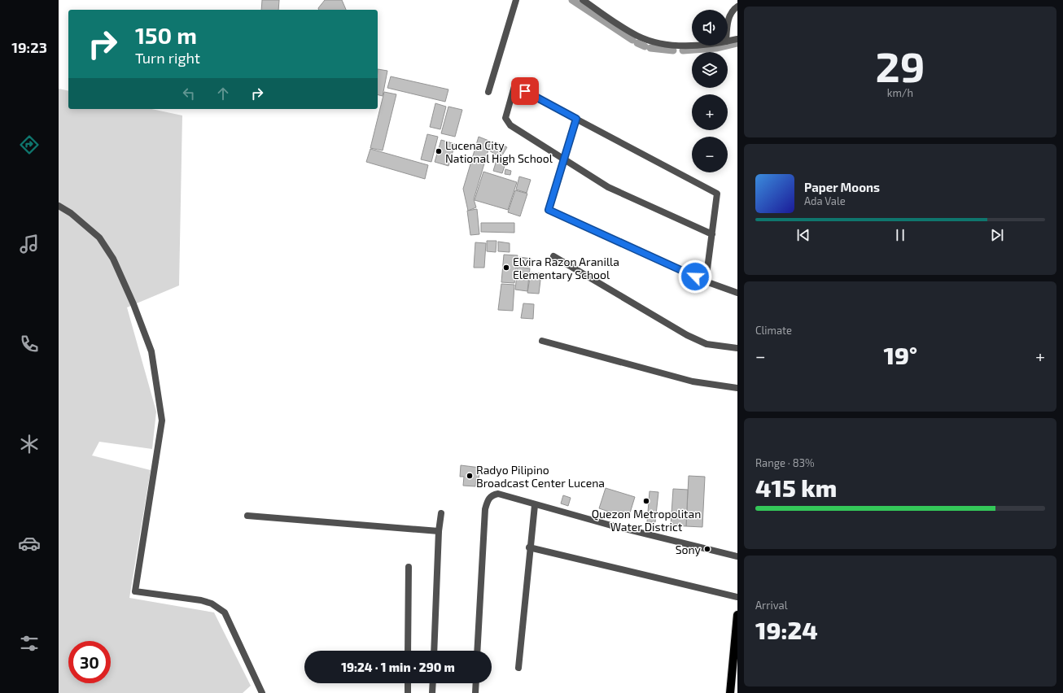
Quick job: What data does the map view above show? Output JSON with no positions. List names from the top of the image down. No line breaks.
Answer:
{"places":["Lucena City National High School","Elvira Razon Aranilla Elementary School","Radyo Pilipino Broadcast Center Lucena","Quezon Metropolitan Water District","Sony"],"page":{"tabs":"19:23","tile":[["29","km/h"],"Climate",["Range · 83%","415 km"],["Arrival","19:24"]],"map_buttons":["+","−"],"turn":["150 m","Turn right"],"song":["Paper Moons","Ada Vale"],"heat":["−","19°","+"],"limit":"30","trip":"19:24 · 1 min · 290 m"}}
